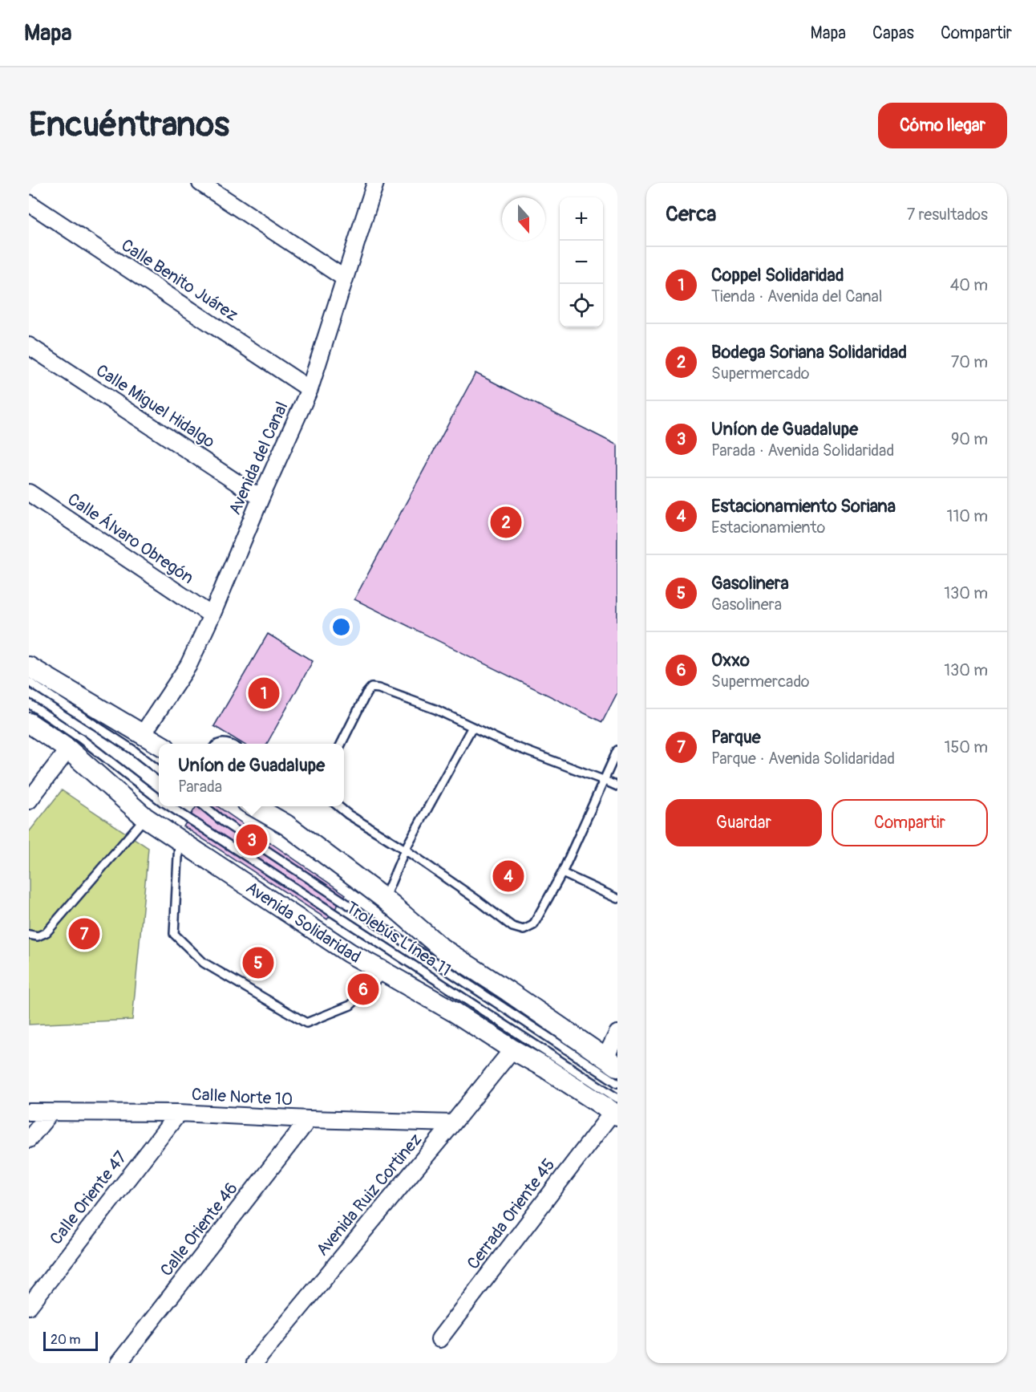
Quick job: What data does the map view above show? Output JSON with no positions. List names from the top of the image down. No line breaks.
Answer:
{"streets":{"street":["Calle Benito Juárez","Calle Miguel Hidalgo","Avenida del Canal","Calle Álvaro Obregón","Avenida Solidaridad","Calle Norte 10","Avenida Ruiz Cortinez","Calle Oriente 47","Cerrada Oriente 45","Calle Oriente 46"],"lane":["Trolebús Línea 11"]},"crossings":[["Calle Benito Juárez","Avenida del Canal"],["Calle Miguel Hidalgo","Avenida del Canal"],["Avenida del Canal","Calle Álvaro Obregón"],["Avenida Solidaridad","Trolebús Línea 11"],["Avenida Solidaridad","Avenida Ruiz Cortinez"],["Avenida Solidaridad","Cerrada Oriente 45"],["Trolebús Línea 11","Cerrada Oriente 45"],["Calle Norte 10","Avenida Ruiz Cortinez"],["Calle Norte 10","Calle Oriente 47"],["Calle Norte 10","Calle Oriente 46"]],"scale_bar":"20 m","north":"bottom","page":{"header":"Mapa","nav":["Mapa","Capas","Compartir"],"buttons":["Cómo llegar",["Guardar","Compartir"]],"title":"Encuéntranos","heading":["Cerca","7 resultados"],"map_buttons":["+","−"],"list":[{"mark":"1","name":"Coppel Solidaridad","note":"Tienda · Avenida del Canal","value":"40 m"},{"mark":"2","name":"Bodega Soriana Solidaridad","note":"Supermercado","value":"70 m"},{"mark":"3","name":"Uníon de Guadalupe","note":"Parada · Avenida Solidaridad","value":"90 m"},{"mark":"4","name":"Estacionamiento Soriana","note":"Estacionamiento","value":"110 m"},{"mark":"5","name":"Gasolinera","note":"Gasolinera","value":"130 m"},{"mark":"6","name":"Oxxo","note":"Supermercado","value":"130 m"},{"mark":"7","name":"Parque","note":"Parque · Avenida Solidaridad","value":"150 m"}],"pins":["2","1","3","4","7","5","6"],"popup":["Uníon de Guadalupe","Parada"],"scale":"20 m"}}
